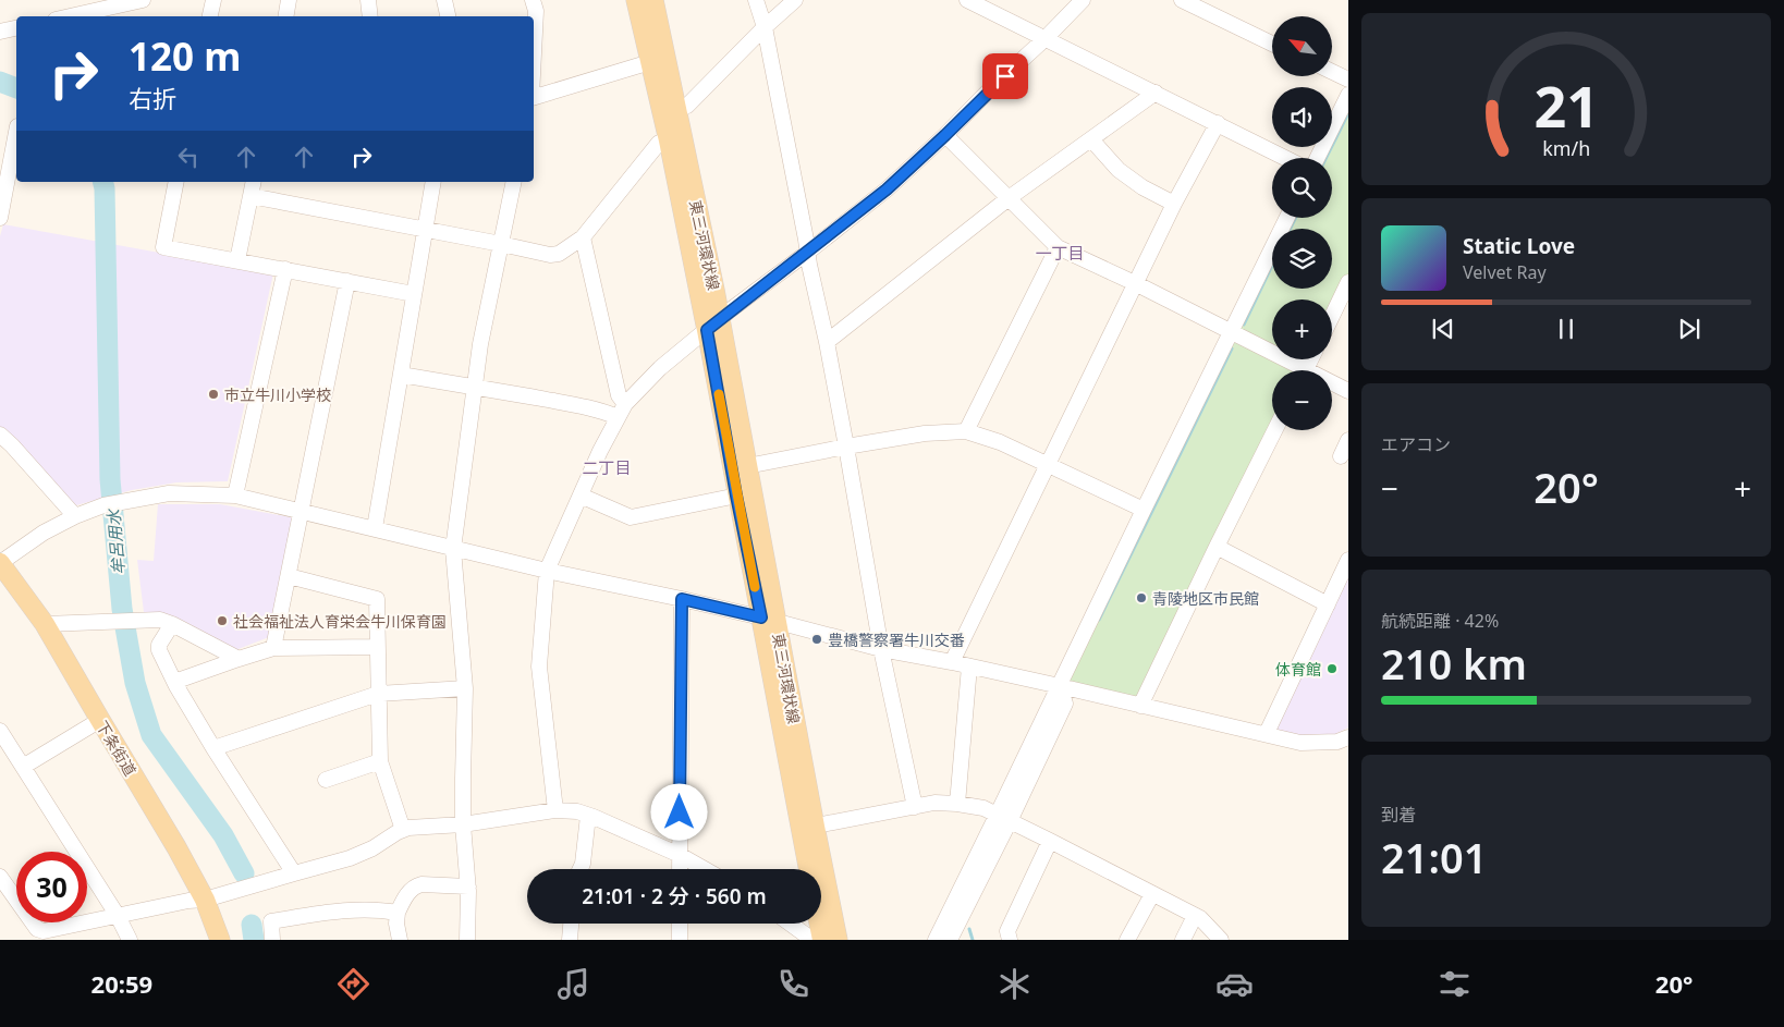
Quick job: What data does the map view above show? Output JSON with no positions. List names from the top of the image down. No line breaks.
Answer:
{"streets":{"main road":["東三河環状線","下条街道"]},"districts":["一丁目","二丁目"],"water":["牟呂用水"],"places":["市立牛川小学校","青陵地区市民館","社会福祉法人育栄会牛川保育園","豊橋警察署牛川交番","体育館"],"north":"top left","page":{"map_buttons":["+","−"],"turn":["120 m","右折"],"song":["Static Love","Velvet Ray"],"tile":["エアコン",["航続距離 · 42%","210 km"],["到着","21:01"]],"heat":["−","20°","+"],"limit":"30","trip":"21:01 · 2 分 · 560 m","tabs":["20:59","20°"],"gauge":["21","km/h"]}}
